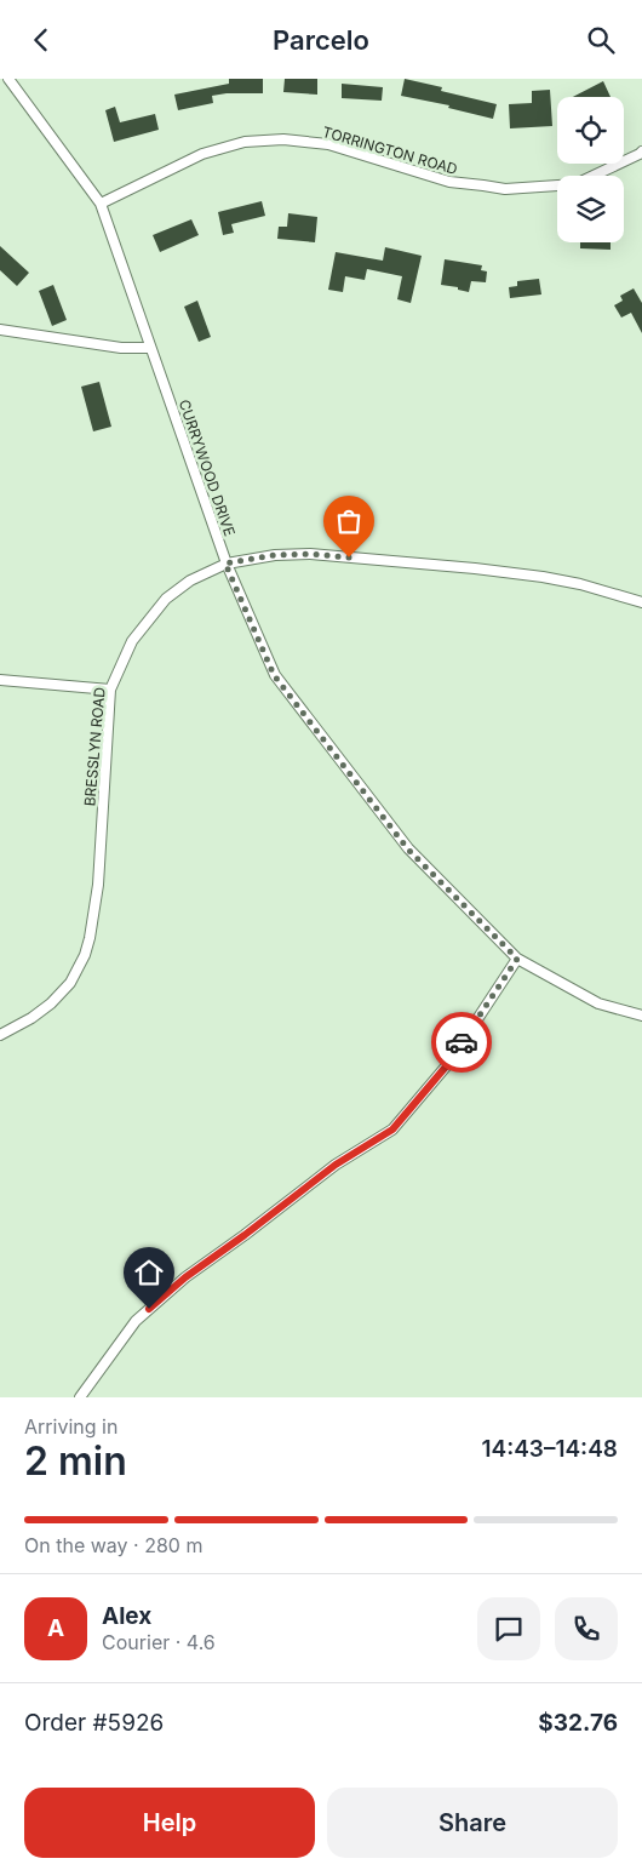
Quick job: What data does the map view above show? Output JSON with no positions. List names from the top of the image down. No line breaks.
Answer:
{"streets":{"street":["TORRINGTON ROAD","CURRYWOOD DRIVE","BRESSLYN ROAD"]},"crossings":[["TORRINGTON ROAD","CURRYWOOD DRIVE"],["CURRYWOOD DRIVE","BRESSLYN ROAD"]],"page":{"header":"Parcelo","heading":["2 min","Arriving in","14:43–14:48"],"panel":["Alex","Courier · 4.6","Order #5926","$32.76"],"bar":"On the way · 280 m","round":"A","buttons":["Help","Share"]}}
